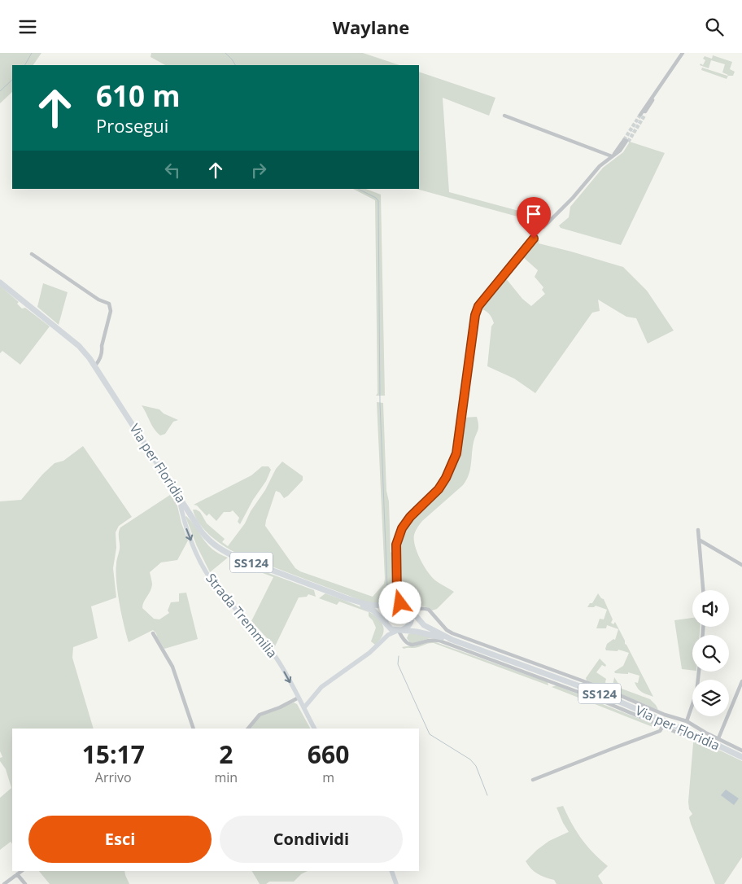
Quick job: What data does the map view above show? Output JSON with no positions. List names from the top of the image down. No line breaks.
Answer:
{"streets":{"main road":["Via per Floridia","SS124","Strada Tremmilia"]},"crossings":[["Via per Floridia","Strada Tremmilia"]],"one_way":["Strada Tremmilia"],"page":{"header":"Waylane","turn":["610 m","Prosegui"],"eta":["15:17","Arrivo","2","min","660","m"],"buttons":["Esci","Condividi"]}}
